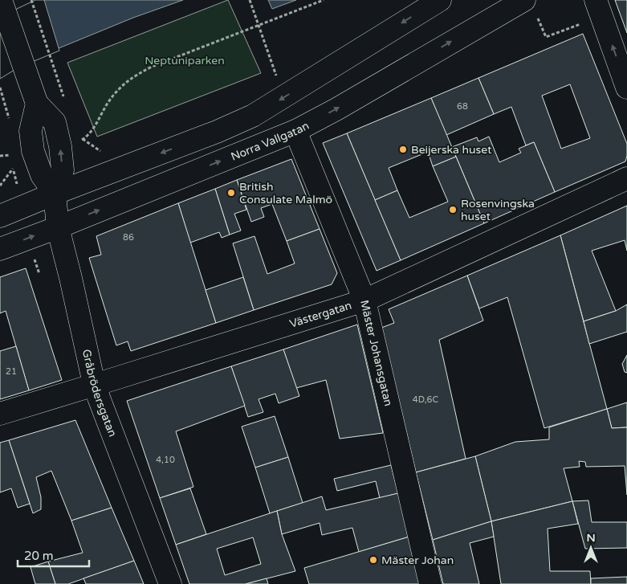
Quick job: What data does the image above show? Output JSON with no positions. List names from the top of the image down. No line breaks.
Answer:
{"streets":{"street":["Norra Vallgatan","Västergatan","Mäster Johansgatan","Gråbrödersgatan"]},"crossings":[["Norra Vallgatan","Mäster Johansgatan"],["Norra Vallgatan","Gråbrödersgatan"],["Västergatan","Mäster Johansgatan"],["Västergatan","Gråbrödersgatan"]],"parks":["Neptuniparken"],"places":["Beijerska huset","British Consulate Malmö","Rosenvingska huset","Mäster Johan"],"house_numbers":["68","86","21","4D,6C","4,10"],"scale_bar":"20 m","north":"top"}
